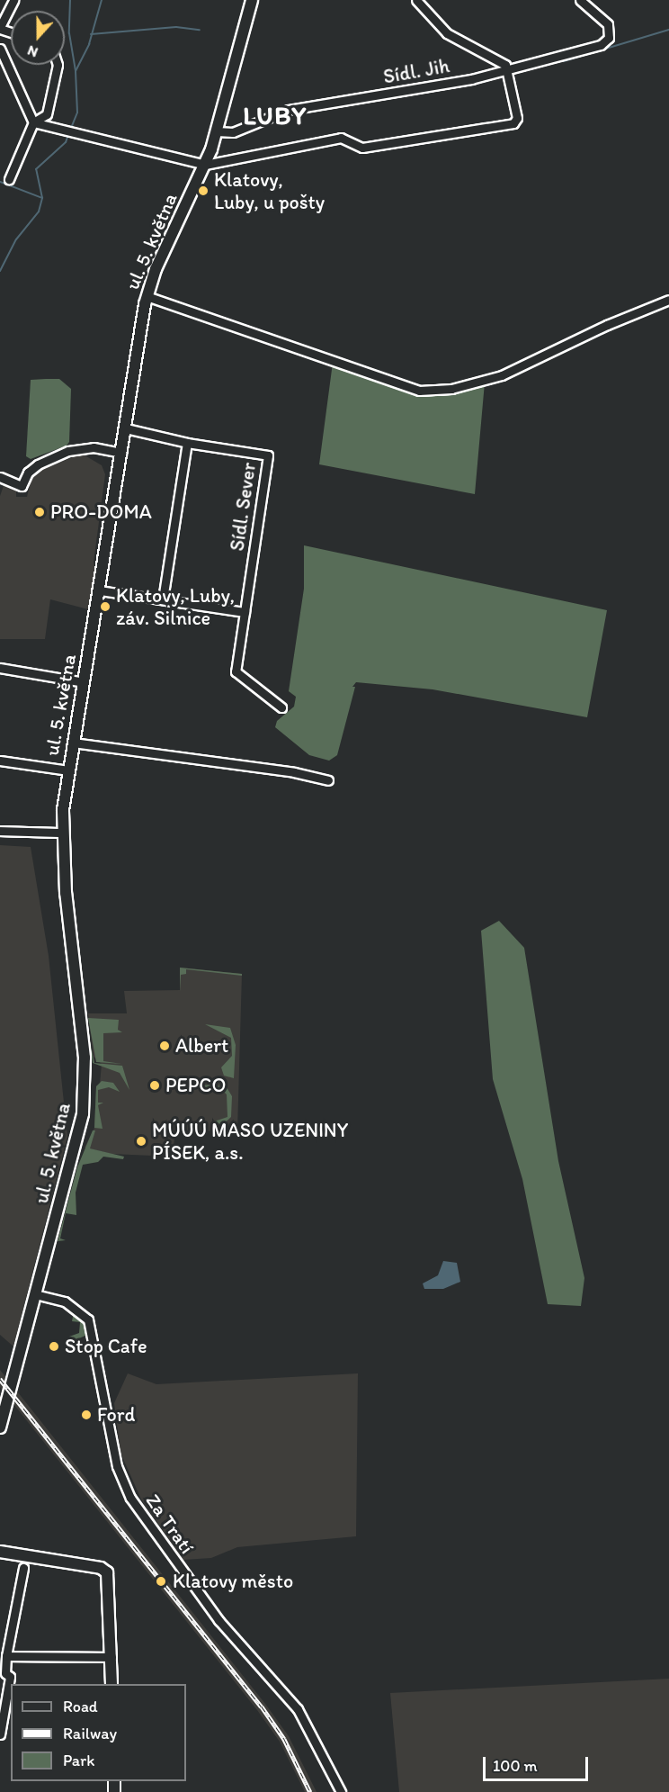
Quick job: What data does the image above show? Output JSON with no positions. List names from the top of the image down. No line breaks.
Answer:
{"streets":{"street":["Sídl. Jih","ul. 5. května","Sídl. Sever","Za Tratí"]},"crossings":[["Sídl. Jih","ul. 5. května"],["ul. 5. května","Sídl. Sever"],["ul. 5. května","Za Tratí"]],"districts":["LUBY"],"places":["Klatovy, Luby, u pošty","PRO-DOMA","Klatovy, Luby, záv. Silnice","Albert","PEPCO","MÚÚÚ MASO UZENINY PÍSEK, a.s.","Stop Cafe","Ford","Klatovy město"],"legend":["Road","Railway","Park"],"scale_bar":"100 m","north":"bottom"}
